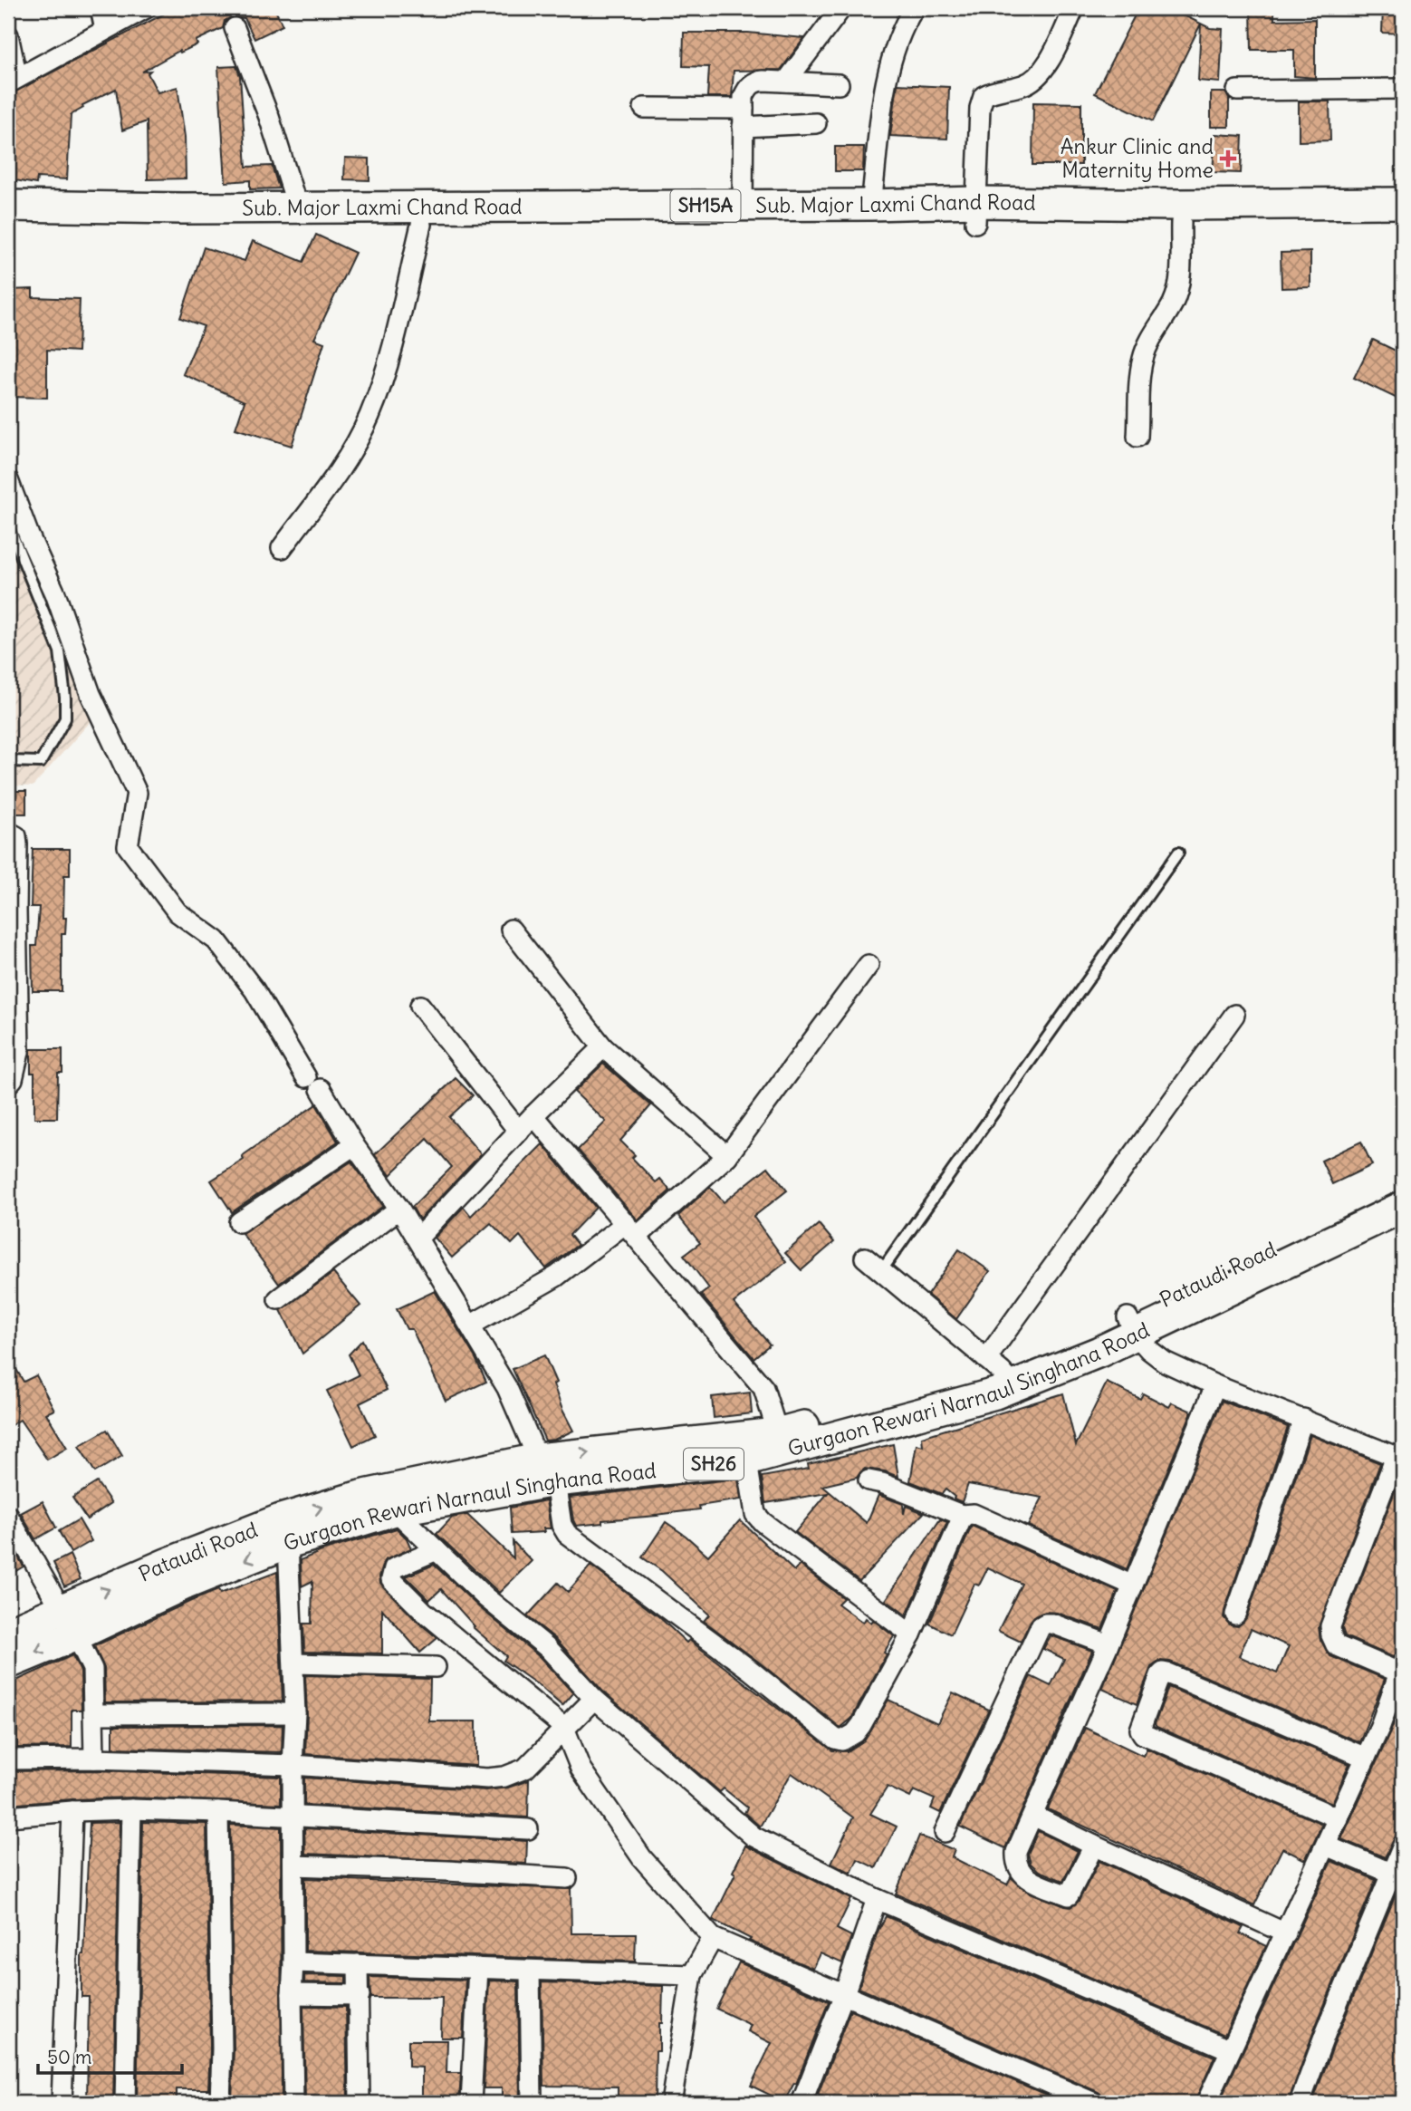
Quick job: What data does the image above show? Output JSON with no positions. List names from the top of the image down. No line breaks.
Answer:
{"streets":{"main road":["Sub. Major Laxmi Chand Road","SH15A","Pataudi Road","Gurgaon Rewari Narnaul Singhana Road","SH26"]},"crossings":[["Pataudi Road","Gurgaon Rewari Narnaul Singhana Road"],["Gurgaon Rewari Narnaul Singhana Road","SH26"]],"one_way":["Pataudi Road"],"places":{"health":["Ankur Clinic and Maternity Home"]},"scale_bar":"50 m"}
